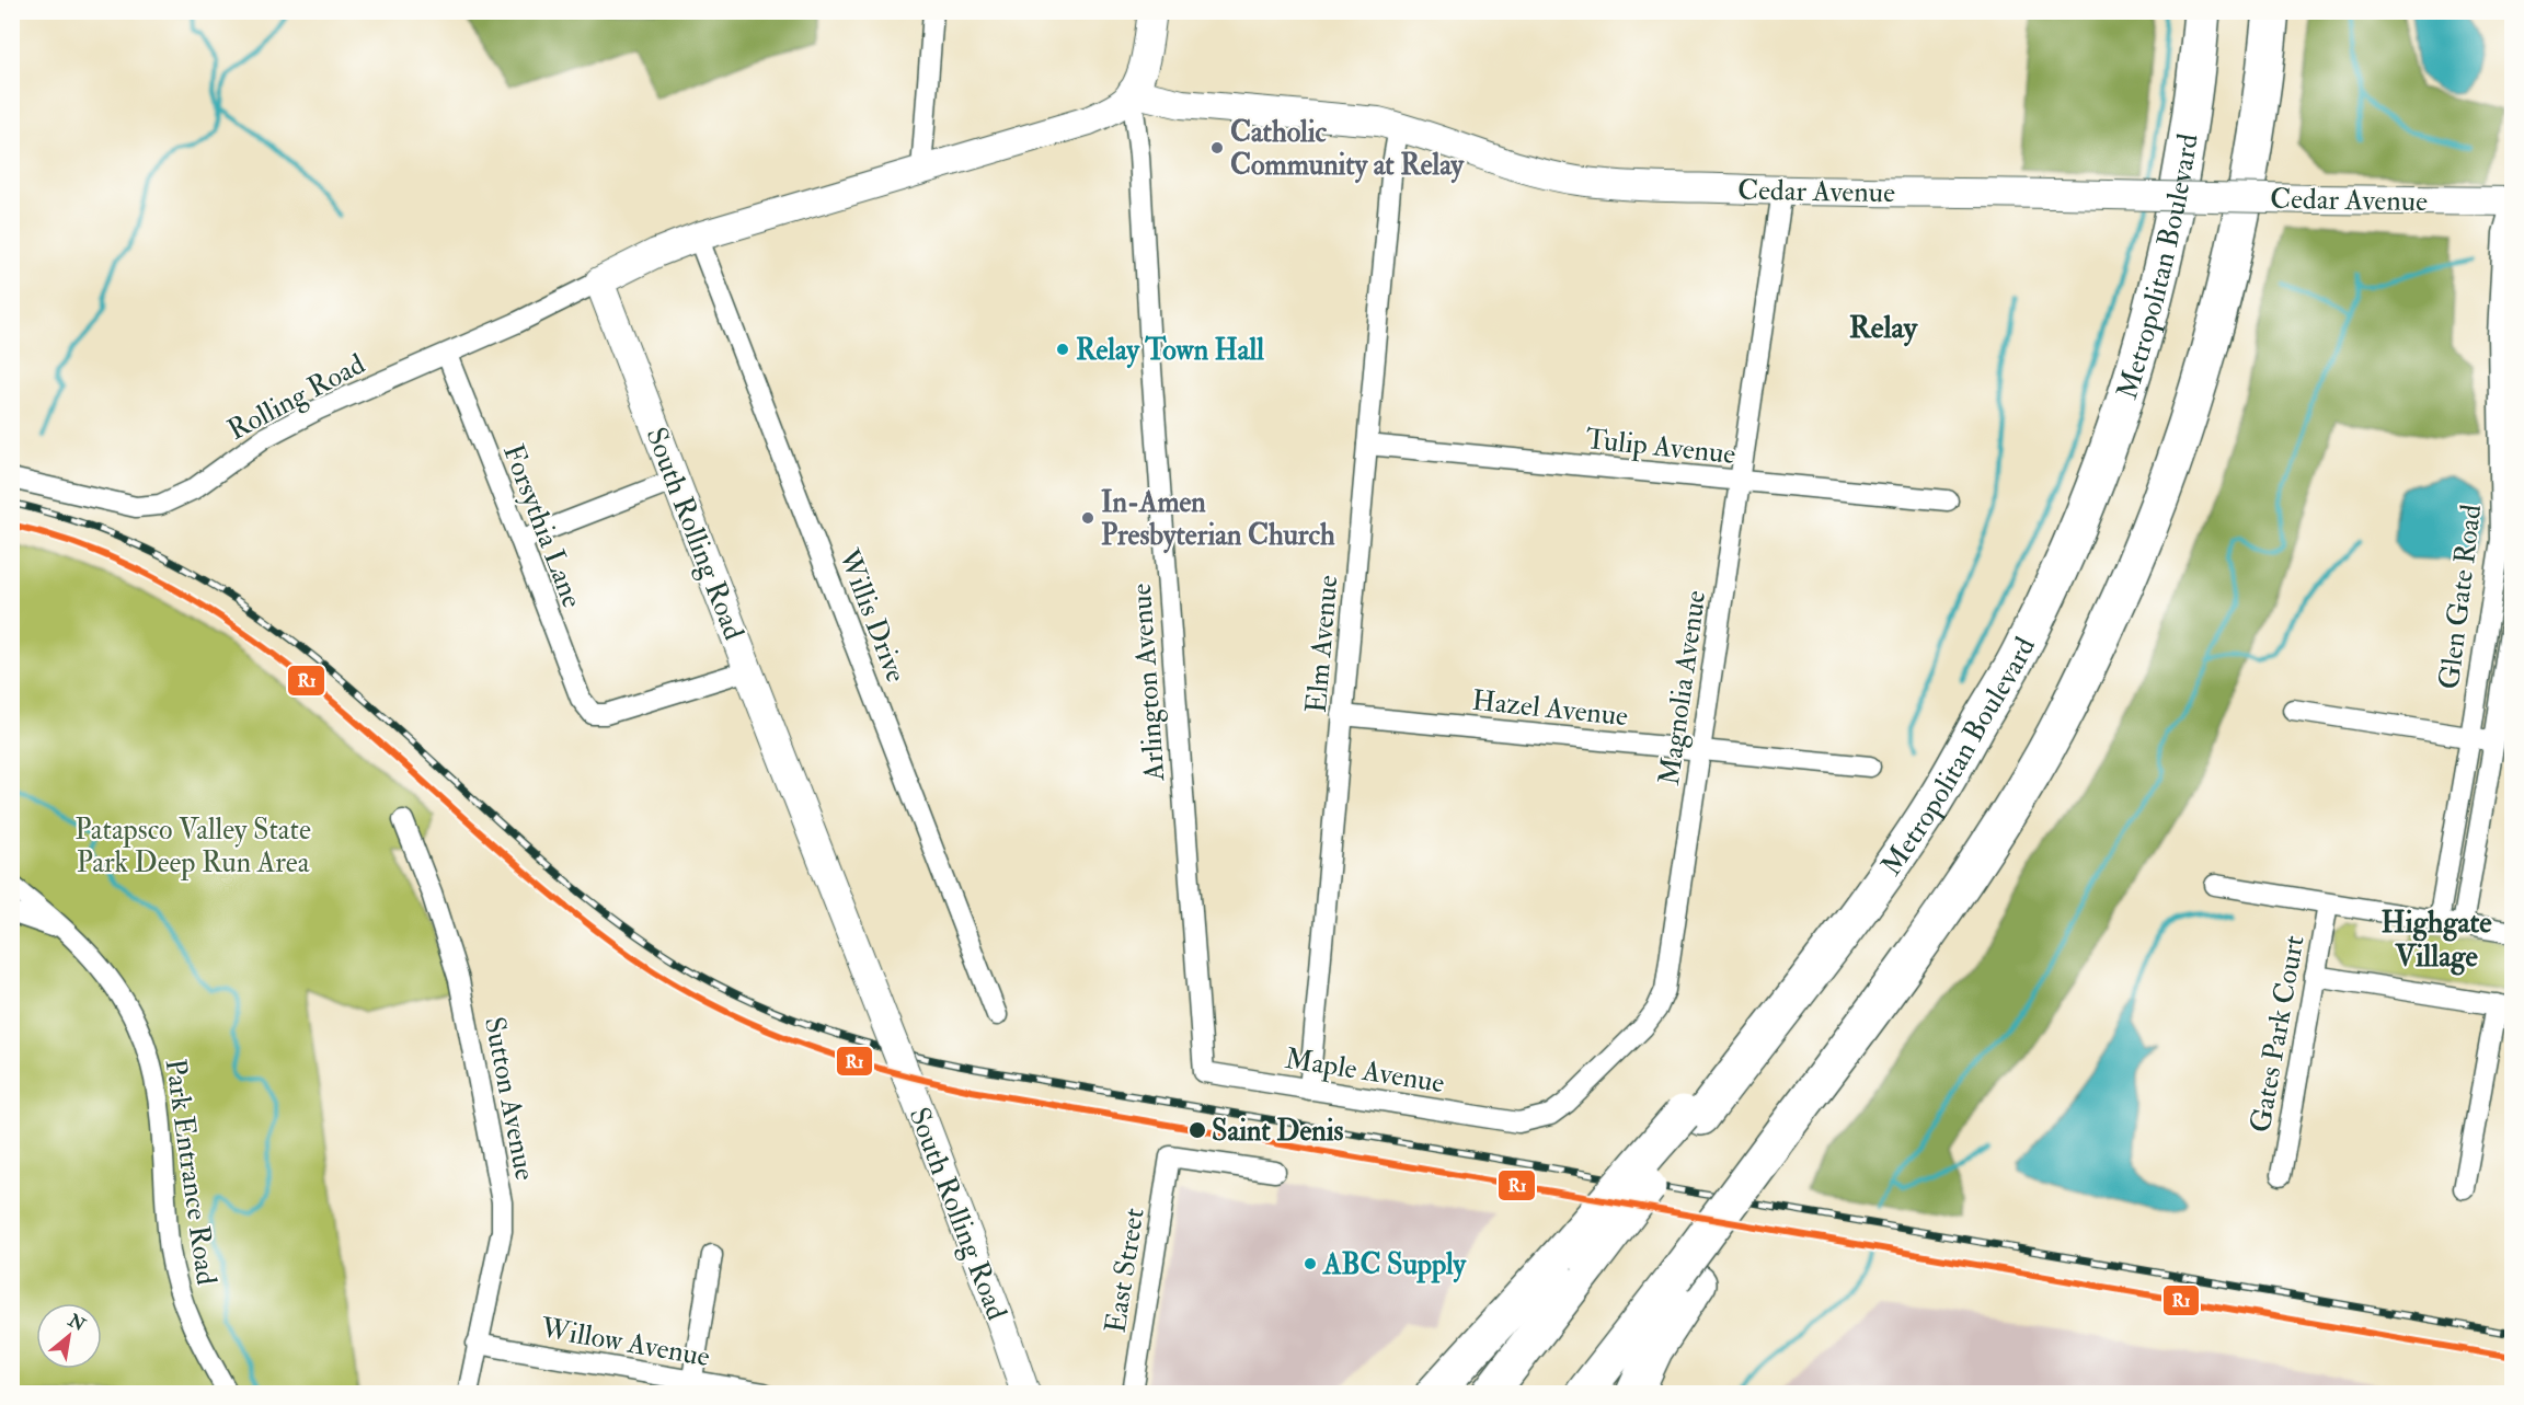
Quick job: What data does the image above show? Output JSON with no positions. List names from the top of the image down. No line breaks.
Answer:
{"streets":{"highway":["Metropolitan Boulevard"],"street":["Cedar Avenue","Rolling Road","Tulip Avenue","Forsythia Lane","South Rolling Road","Glen Gate Road","Willis Drive","Elm Avenue","Arlington Avenue","Magnolia Avenue","Hazel Avenue","Gates Park Court","Maple Avenue","Sutton Avenue","Park Entrance Road","East Street","Willow Avenue"]},"crossings":[["Cedar Avenue","Glen Gate Road"],["Cedar Avenue","Elm Avenue"],["Cedar Avenue","Arlington Avenue"],["Cedar Avenue","Magnolia Avenue"],["Rolling Road","Forsythia Lane"],["Rolling Road","South Rolling Road"],["Tulip Avenue","Elm Avenue"],["Tulip Avenue","Magnolia Avenue"],["Forsythia Lane","South Rolling Road"],["Elm Avenue","Hazel Avenue"],["Elm Avenue","Maple Avenue"],["Arlington Avenue","Maple Avenue"],["Magnolia Avenue","Hazel Avenue"],["Magnolia Avenue","Maple Avenue"],["Sutton Avenue","Willow Avenue"]],"districts":["Relay","Highgate Village"],"parks":["Patapsco Valley State Park Deep Run Area"],"places":["Catholic Community at Relay","Relay Town Hall","In-Amen Presbyterian Church","Saint Denis","ABC Supply"],"lines":["transit line R1"],"north":"top right"}
